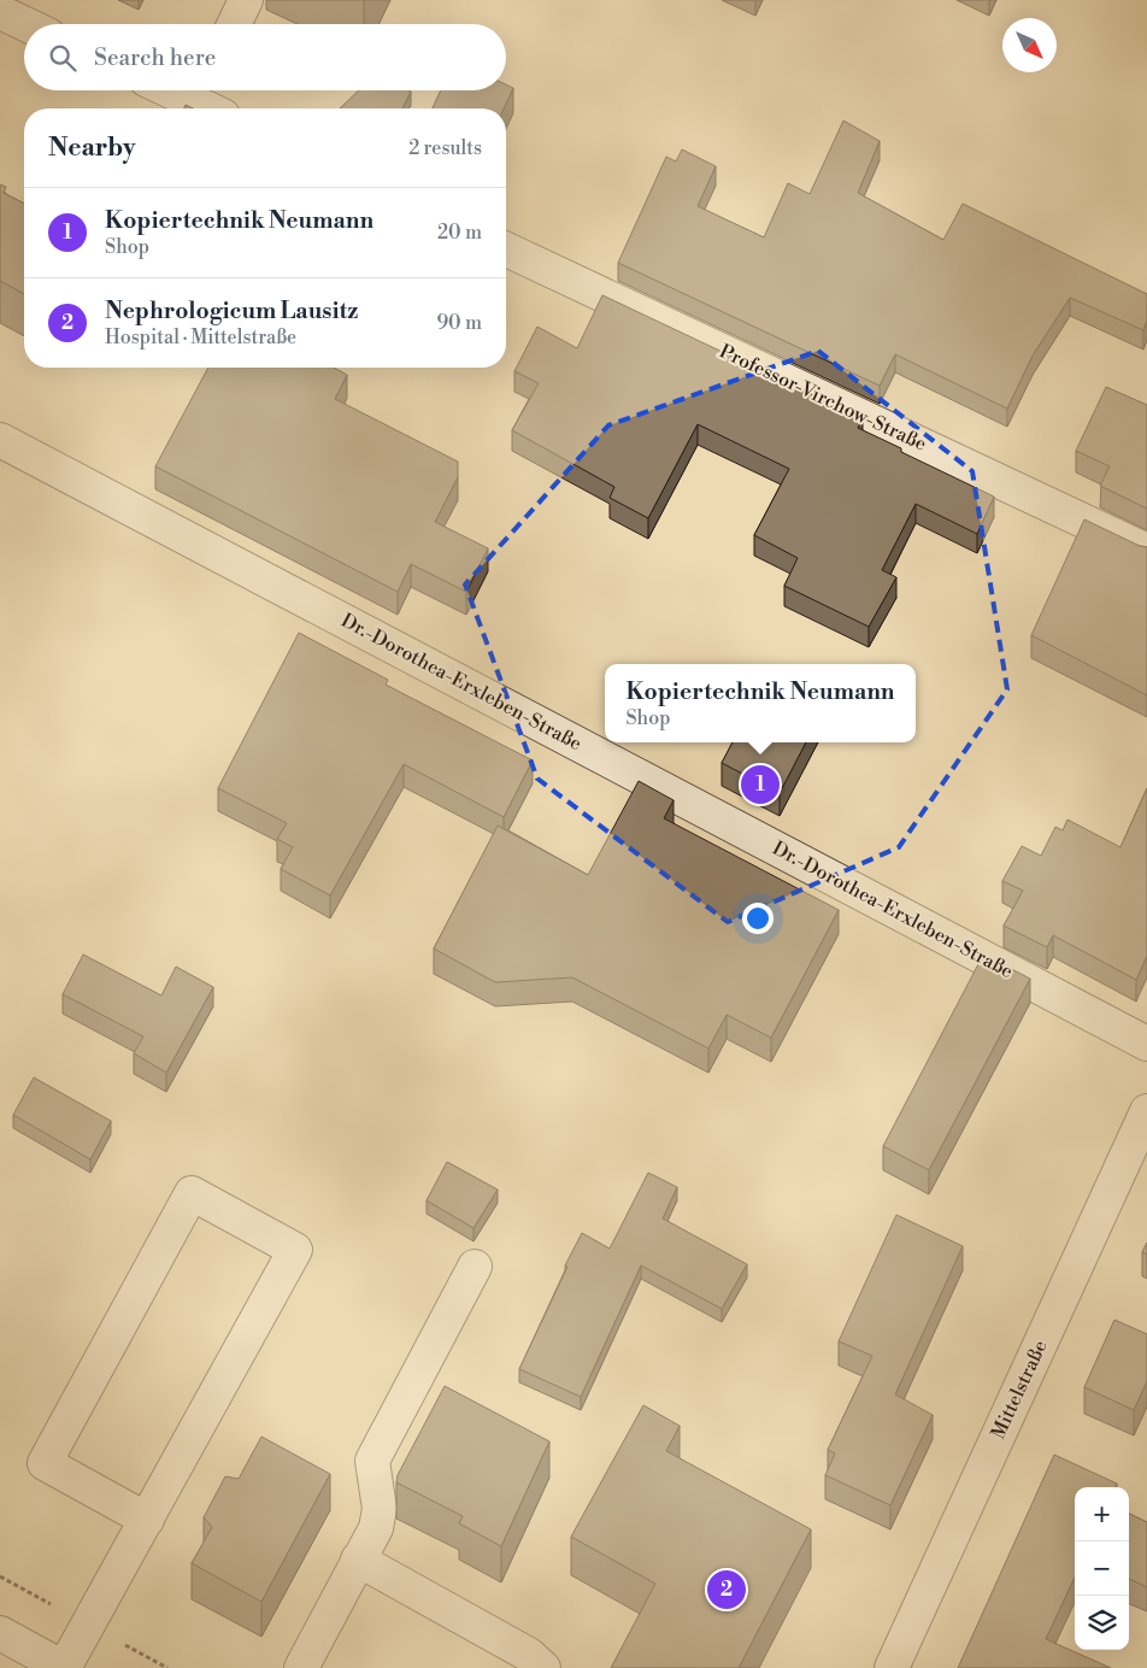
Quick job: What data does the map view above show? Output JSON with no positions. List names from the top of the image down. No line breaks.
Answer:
{"streets":{"street":["Professor-Virchow-Straße","Dr.-Dorothea-Erxleben-Straße","Mittelstraße"]},"north":"bottom right","page":{"search":"Search here","heading":["Nearby","2 results"],"list":[{"mark":"1","name":"Kopiertechnik Neumann","note":"Shop","value":"20 m"},{"mark":"2","name":"Nephrologicum Lausitz","note":"Hospital · Mittelstraße","value":"90 m"}],"popup":["Kopiertechnik Neumann","Shop"],"pins":["1","2"],"map_buttons":["+","−"]}}
